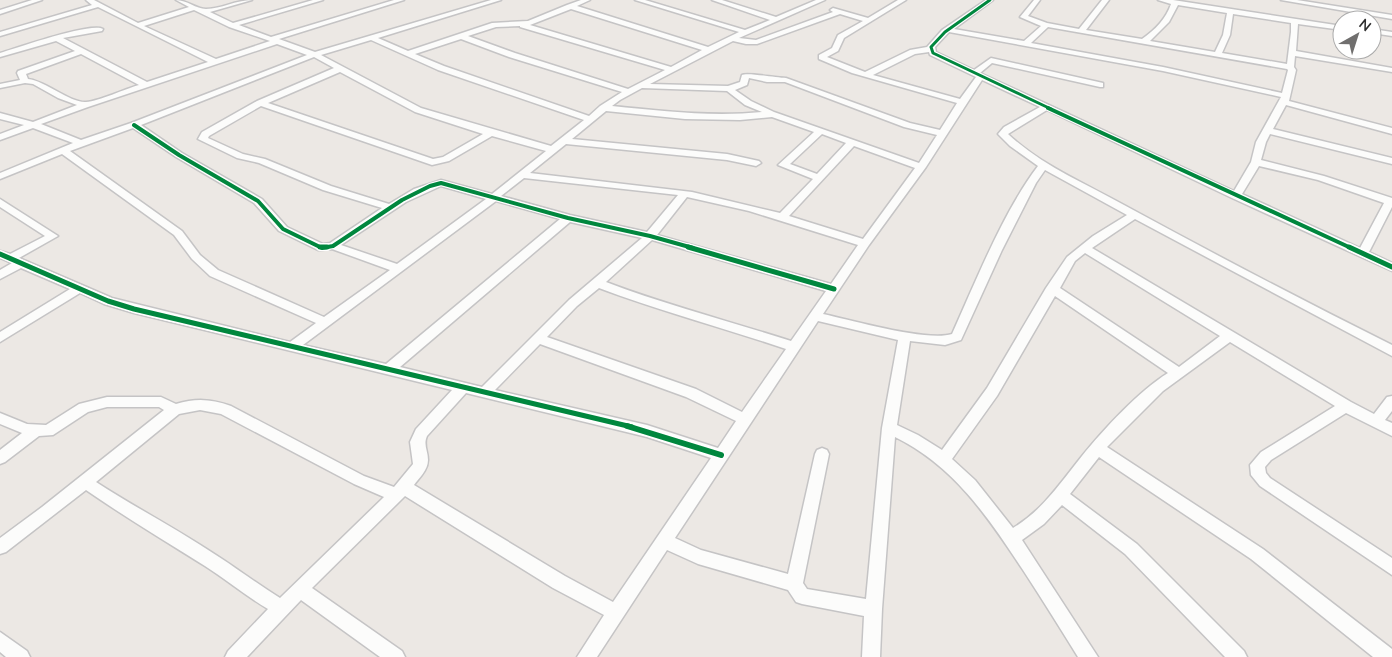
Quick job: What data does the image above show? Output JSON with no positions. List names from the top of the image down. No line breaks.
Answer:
{"north":"top right"}
